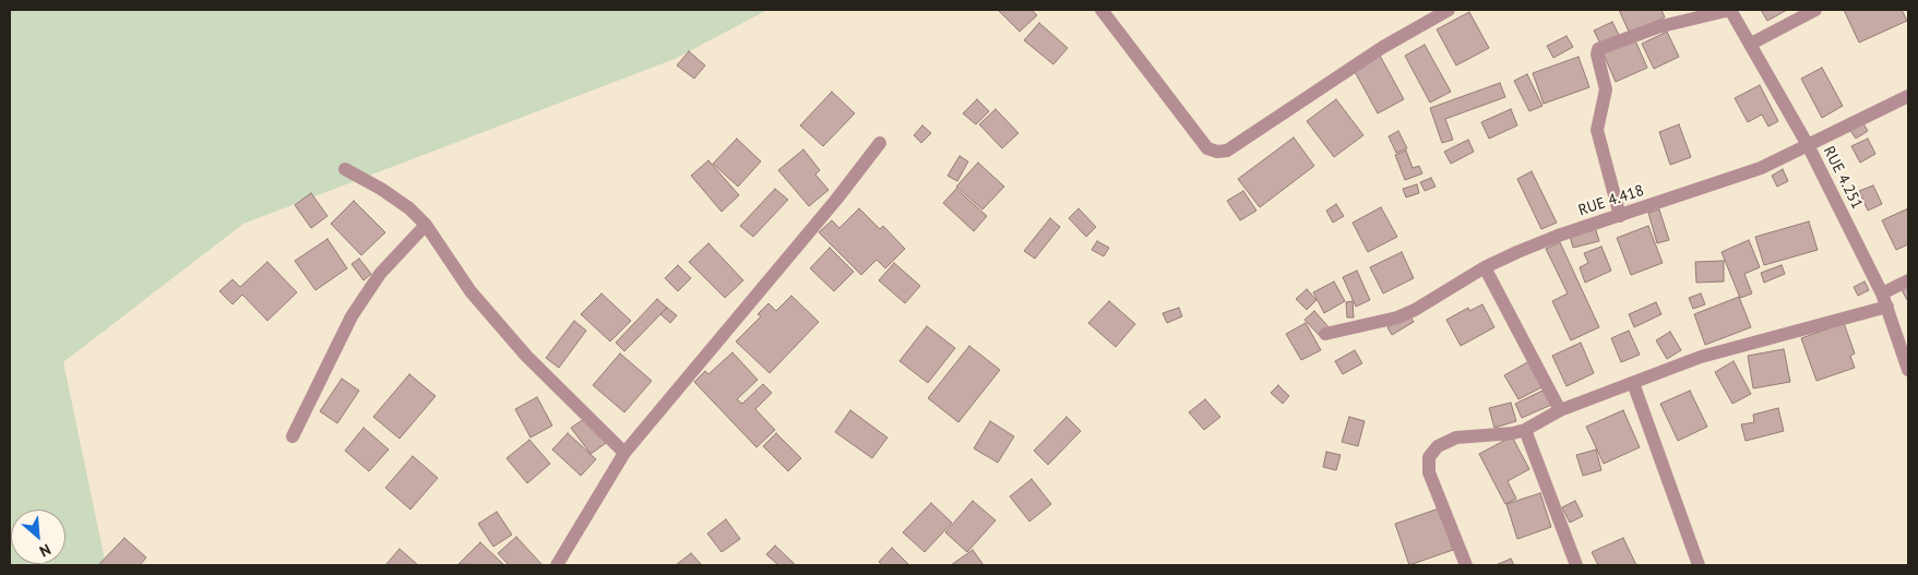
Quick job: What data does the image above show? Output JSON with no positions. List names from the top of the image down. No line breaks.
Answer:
{"streets":{"street":["RUE 4.251","RUE 4.418"]},"crossings":[["RUE 4.251","RUE 4.418"]],"north":"bottom right"}
